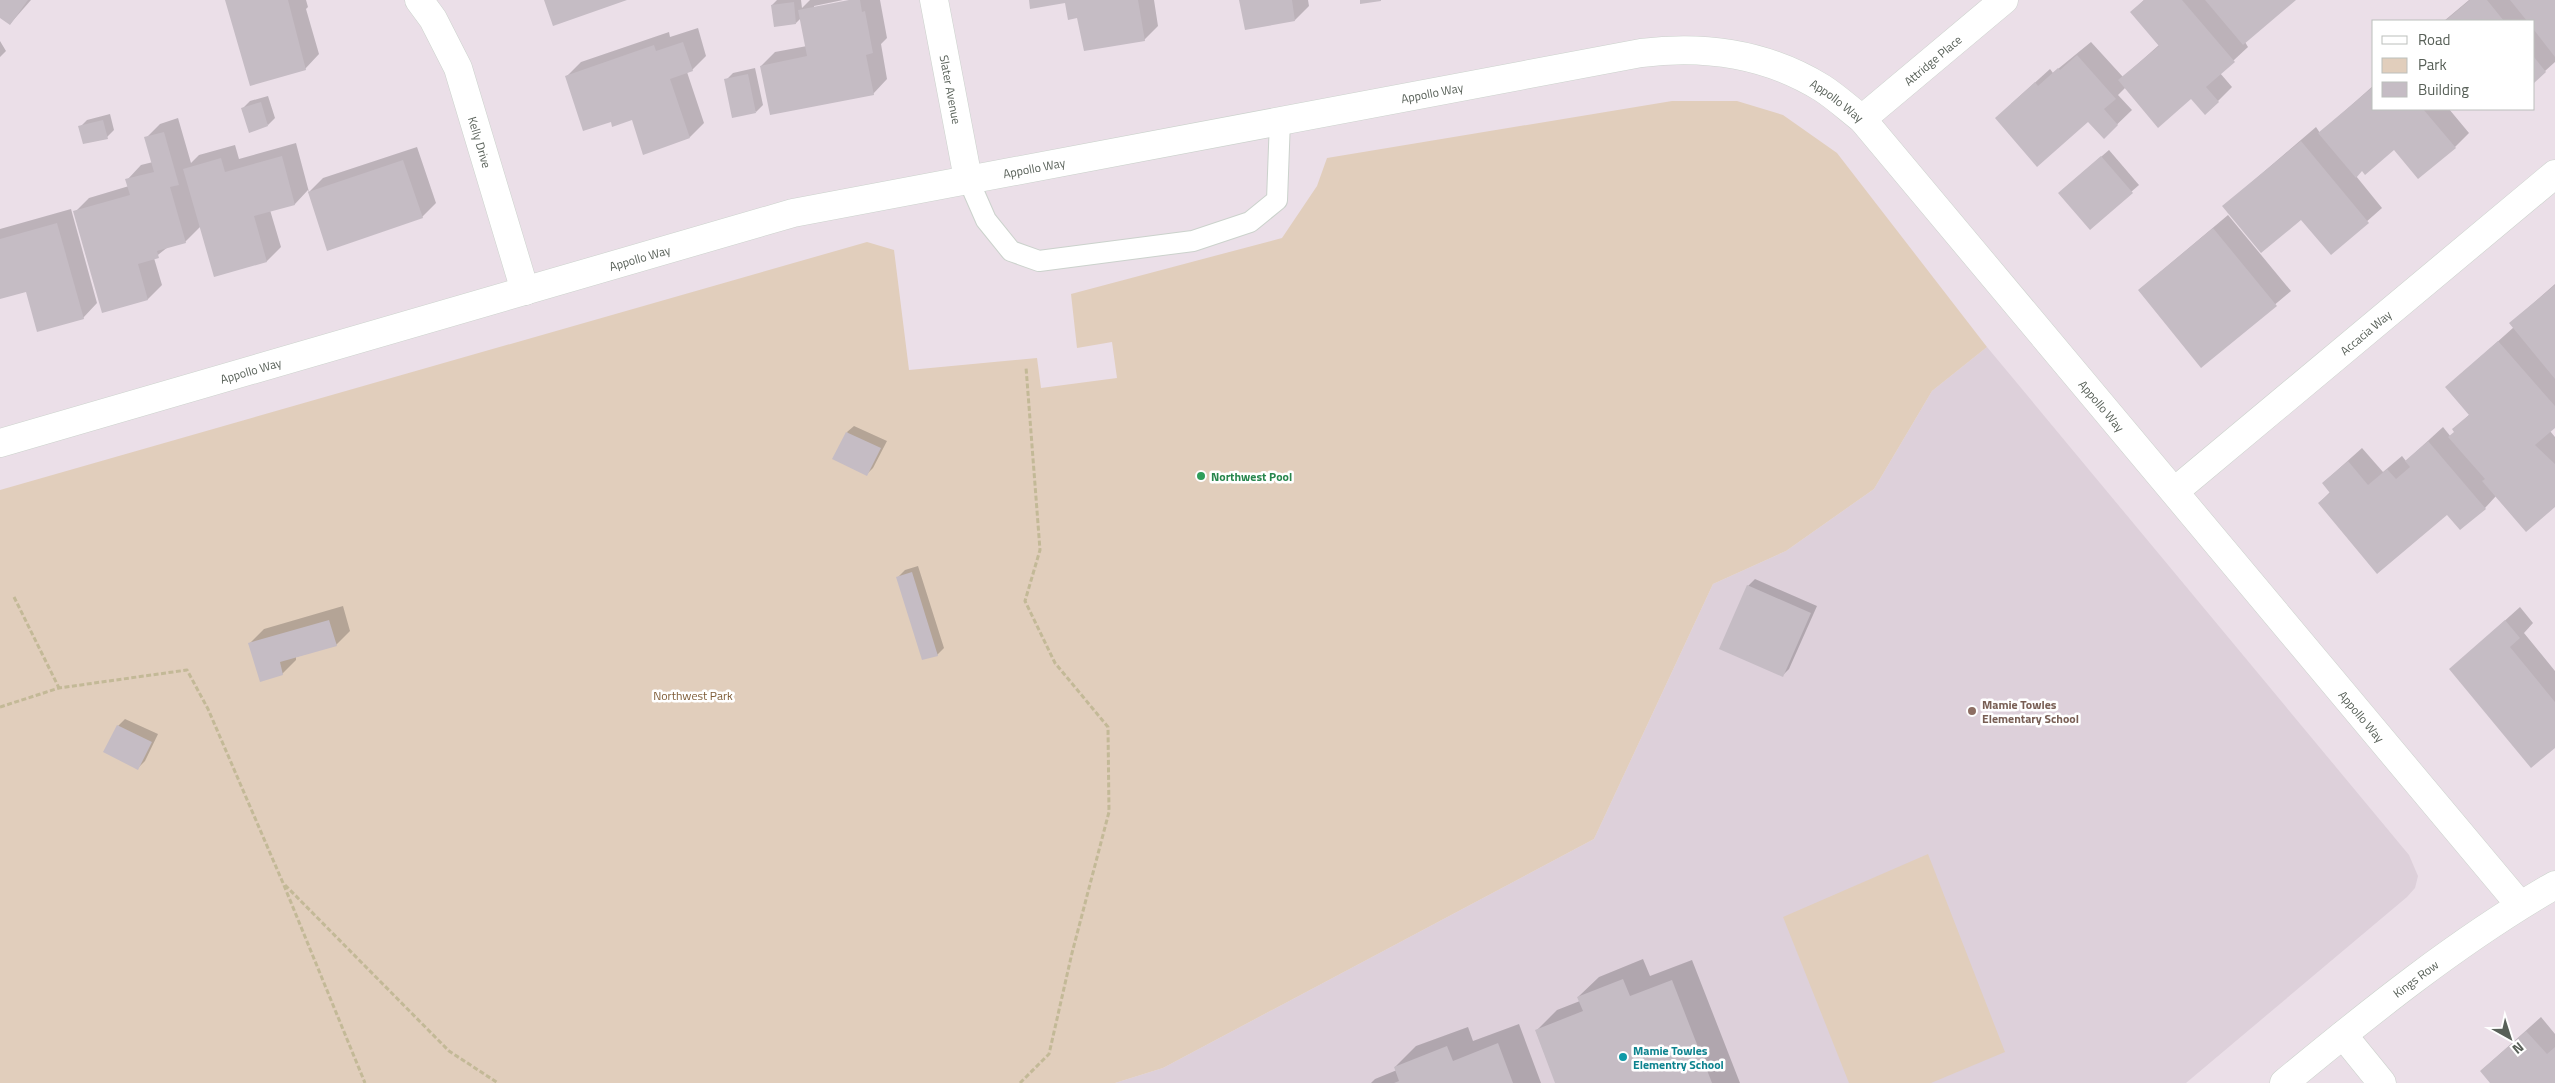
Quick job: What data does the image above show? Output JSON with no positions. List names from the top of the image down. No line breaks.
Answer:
{"streets":{"street":["Attridge Place","Slater Avenue","Appollo Way","Kelly Drive","Accacia Way","Kings Row"]},"crossings":[["Attridge Place","Appollo Way"],["Slater Avenue","Appollo Way"],["Appollo Way","Kelly Drive"],["Appollo Way","Accacia Way"],["Appollo Way","Kings Row"]],"parks":["Northwest Park"],"places":["Northwest Pool","Mamie Towles Elementary School","Mamie Towles Elementry School"],"legend":["Road","Park","Building"],"north":"bottom right"}
